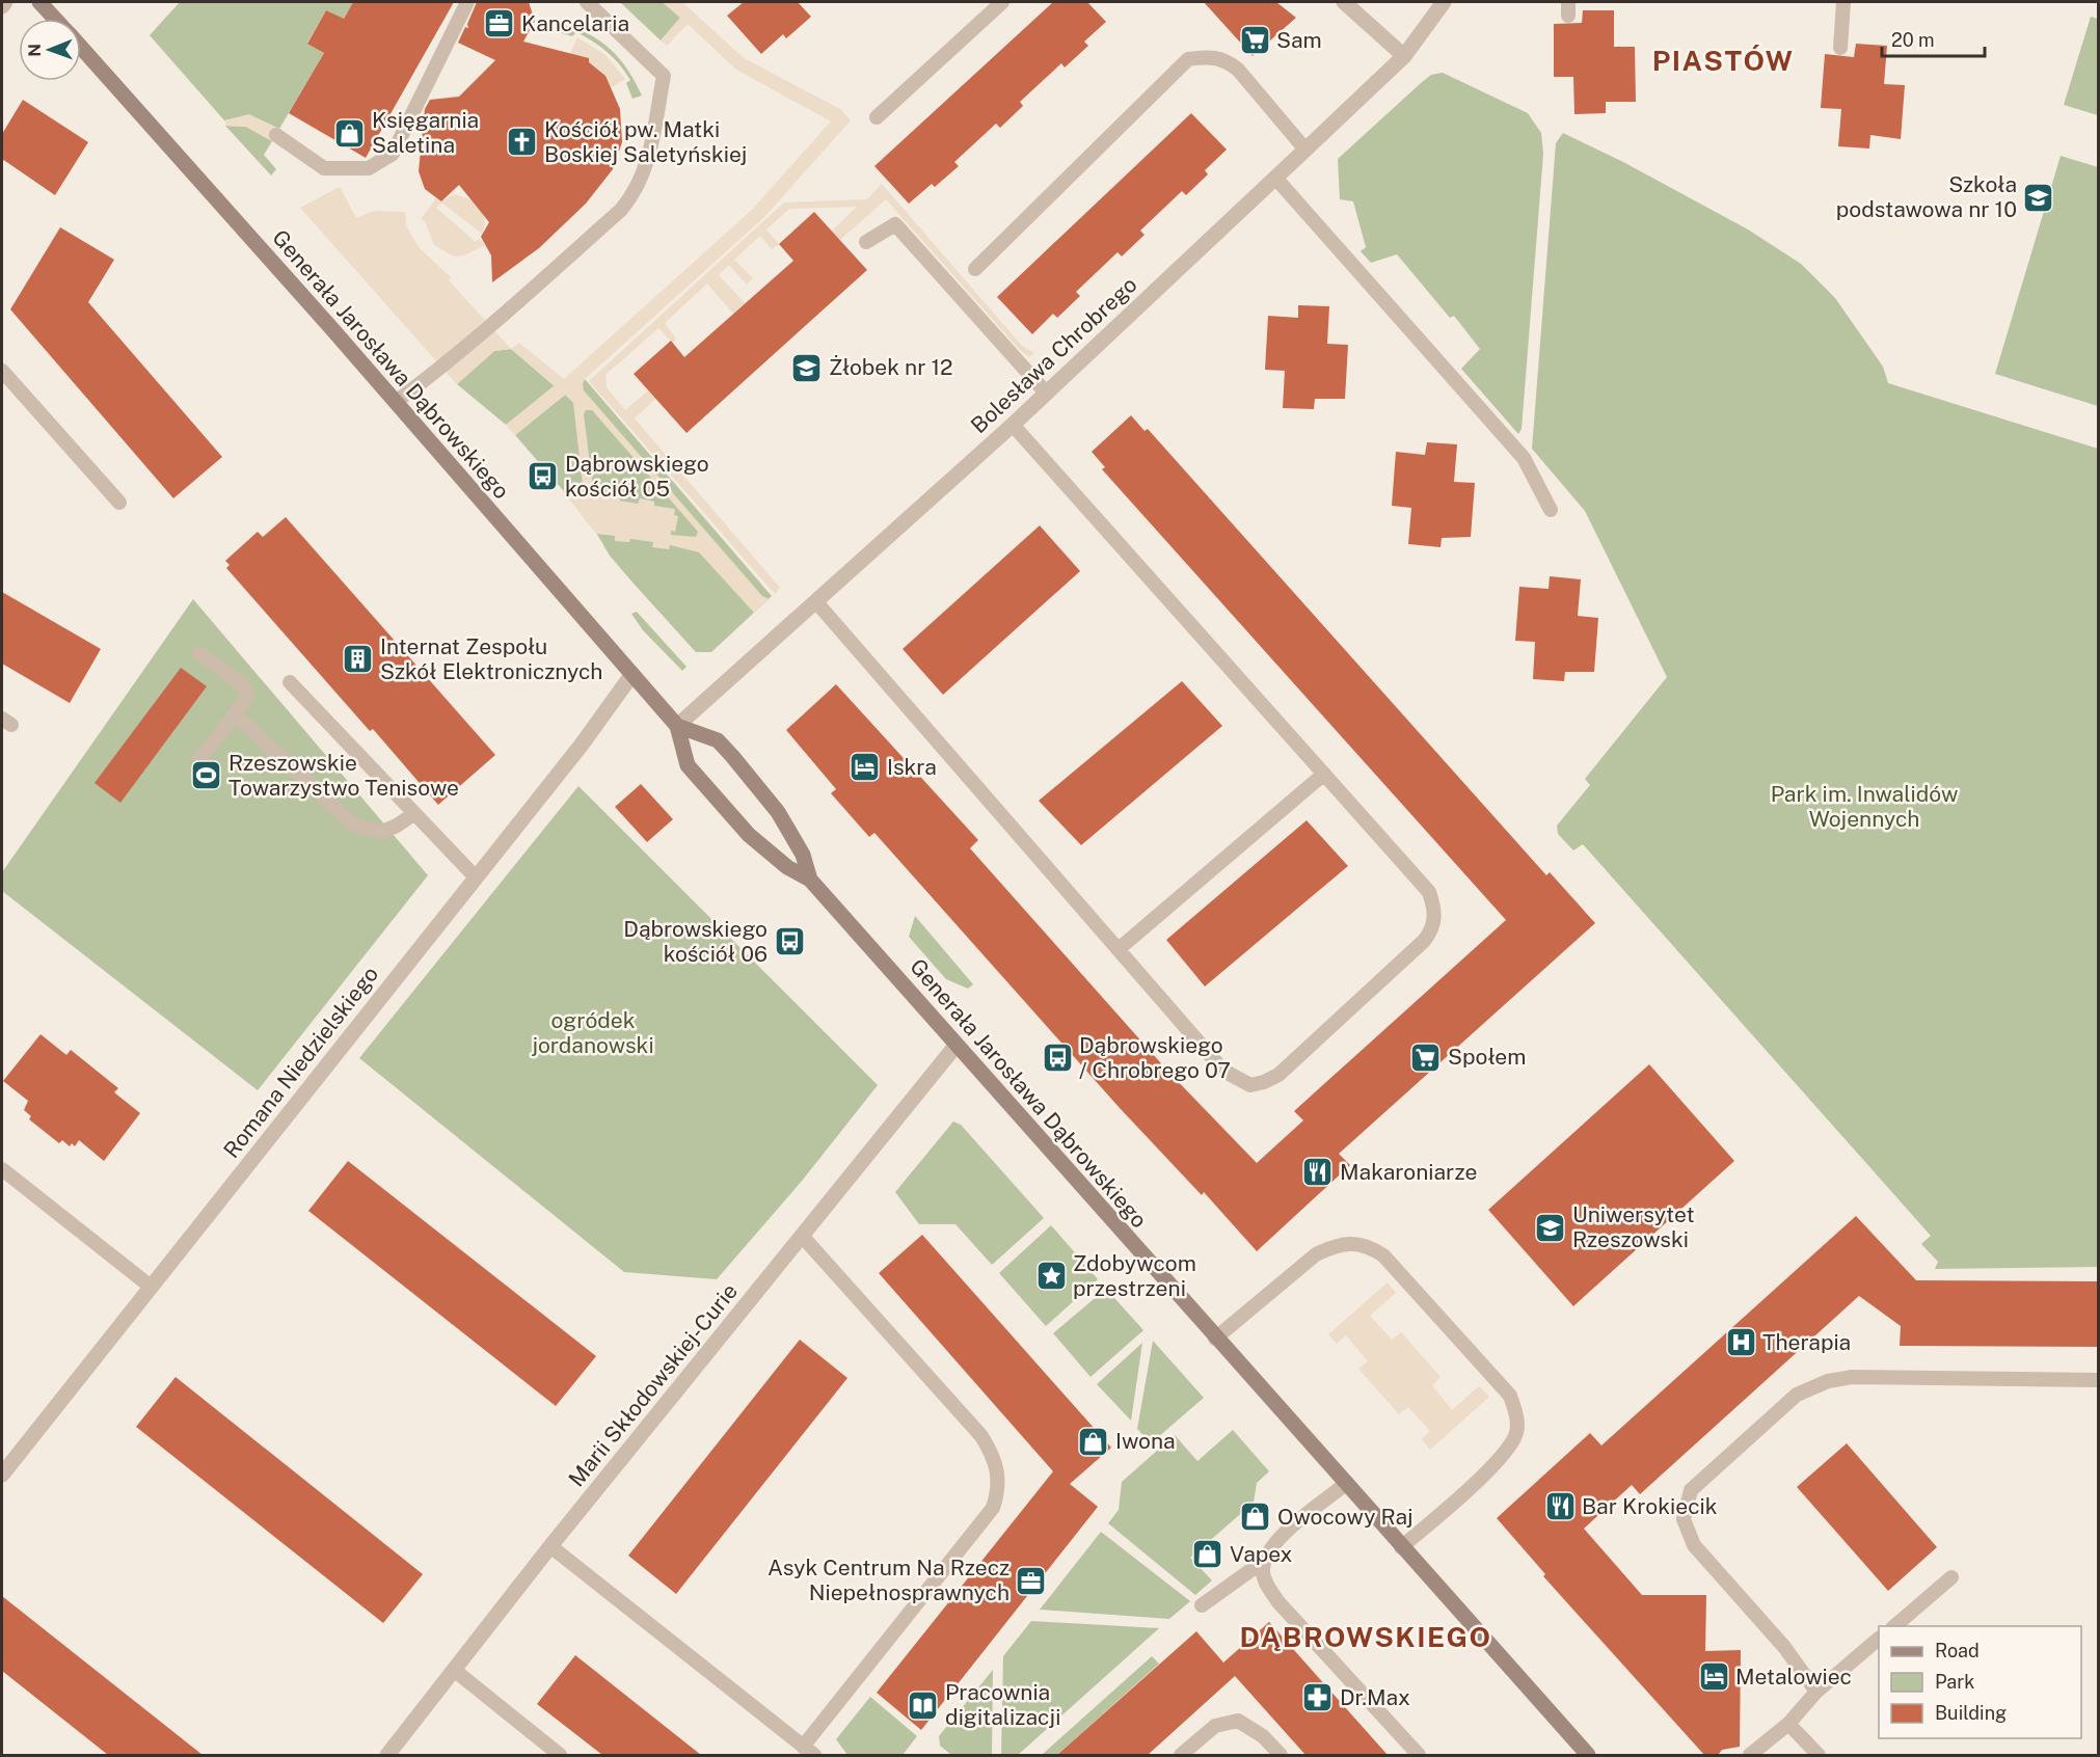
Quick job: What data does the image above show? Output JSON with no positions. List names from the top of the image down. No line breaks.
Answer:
{"streets":{"main road":["Generała Jarosława Dąbrowskiego"],"street":["Bolesława Chrobrego","Romana Niedzielskiego","Marii Skłodowskiej-Curie"]},"crossings":[["Bolesława Chrobrego","Generała Jarosława Dąbrowskiego"],["Generała Jarosława Dąbrowskiego","Romana Niedzielskiego"],["Generała Jarosława Dąbrowskiego","Marii Skłodowskiej-Curie"]],"districts":["PIASTÓW","DĄBROWSKIEGO"],"parks":["Park im. Inwalidów Wojennych","ogródek jordanowski"],"places":{"office":["Kancelaria","Asyk Centrum Na Rzecz Niepełnosprawnych"],"supermarket":["Sam","Społem"],"shop":["Księgarnia Saletina","Iwona","Owocowy Raj","Vapex"],"church":["Kościół pw. Matki Boskiej Saletyńskiej"],"school or university":["Szkoła podstawowa nr 10","Żłobek nr 12","Uniwersytet Rzeszowski"],"bus stop":["Dąbrowskiego kościół 05","Dąbrowskiego kościół 06","Dąbrowskiego / Chrobrego 07"],"building":["Internat Zespołu Szkół Elektronicznych"],"hotel":["Iskra","Metalowiec"],"sports":["Rzeszowskie Towarzystwo Tenisowe"],"restaurant":["Makaroniarze","Bar Krokiecik"],"place":["Zdobywcom przestrzeni"],"hospital":["Therapia"],"pharmacy":["Dr.Max"],"library":["Pracownia digitalizacji"]},"legend":["Road","Park","Building"],"scale_bar":"20 m","north":"left"}
